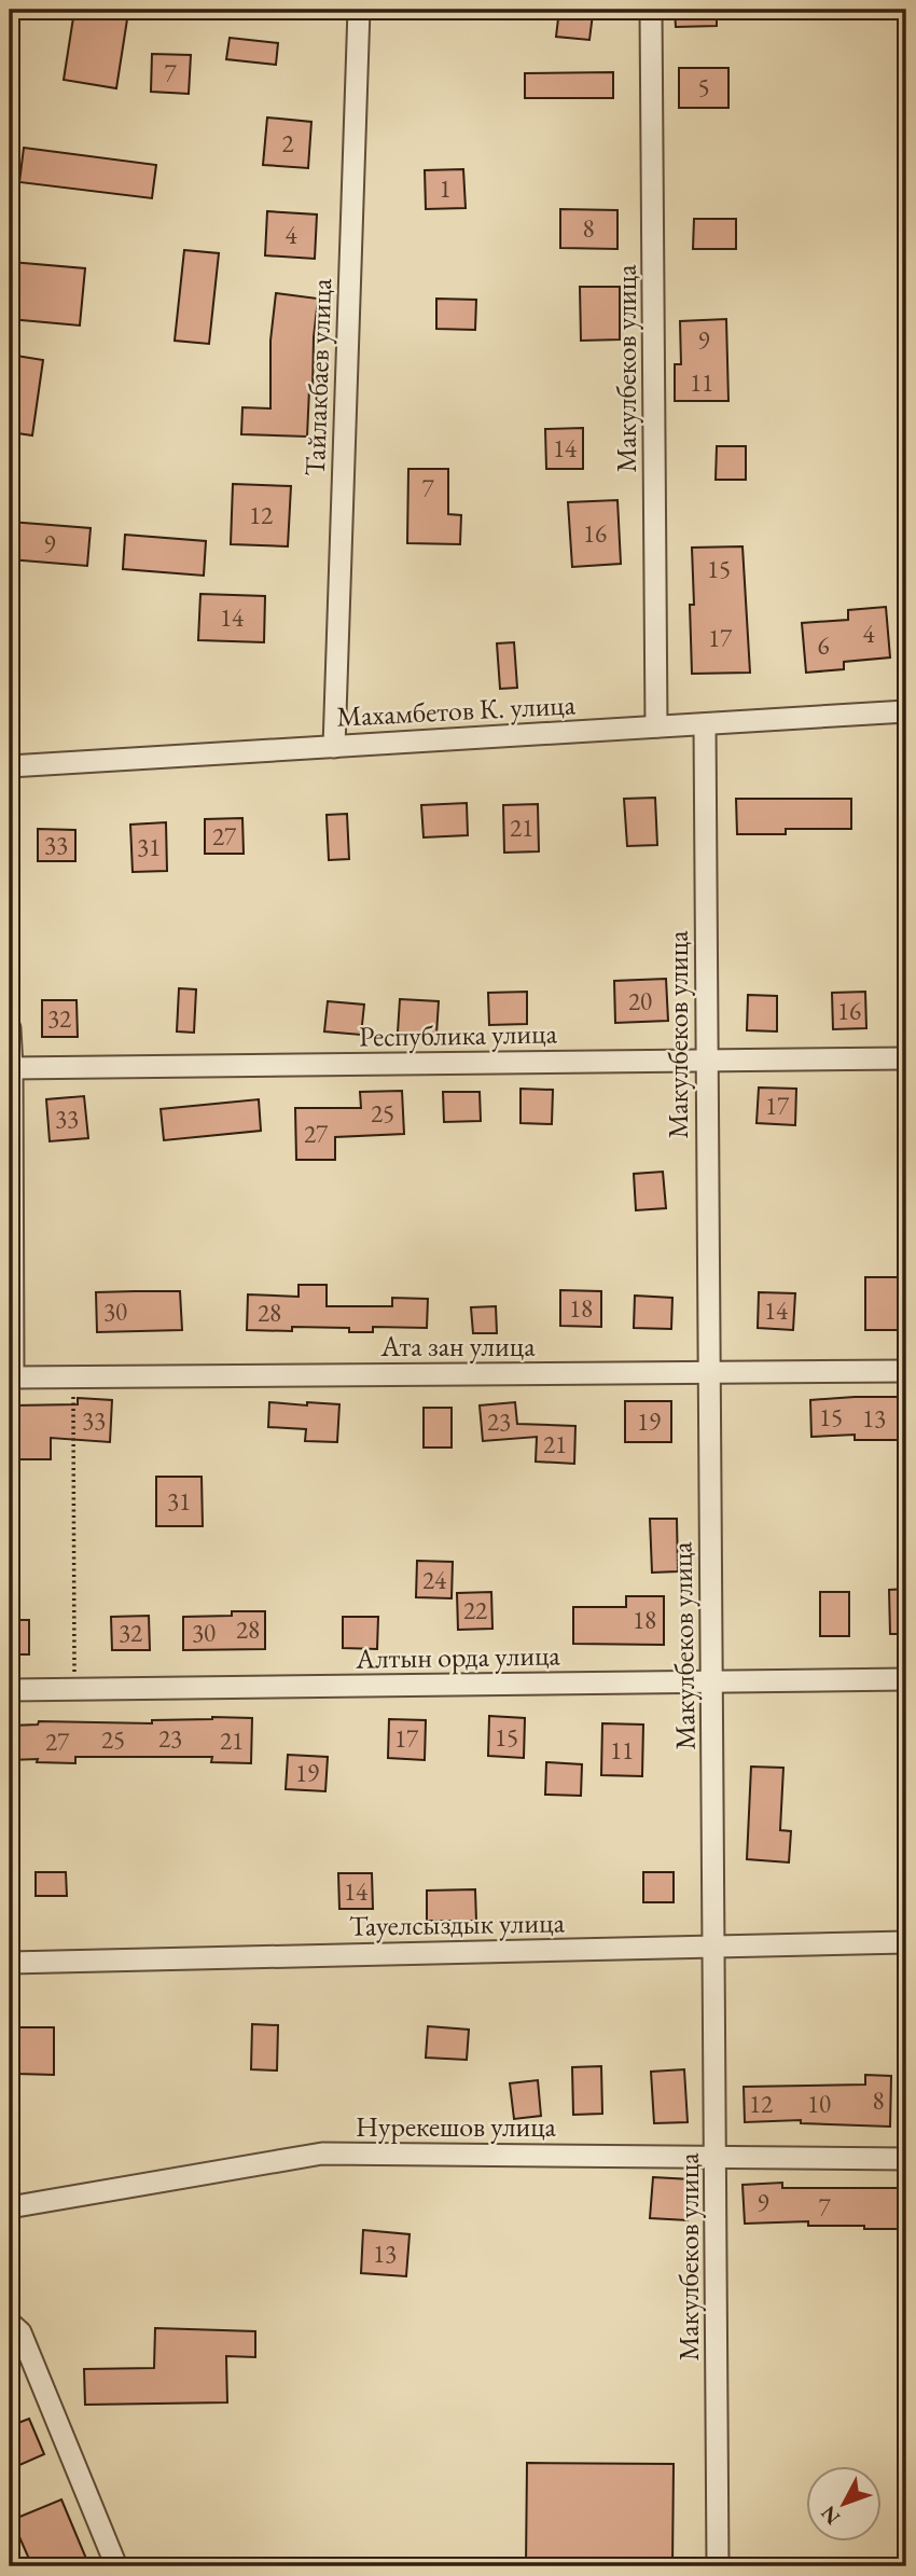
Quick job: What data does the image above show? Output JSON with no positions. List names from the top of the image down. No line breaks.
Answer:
{"streets":{"street":["Макулбеков улица","Тайлакбаев улица","Махамбетов К. улица","Республика улица","Ата зан улица","Алтын орда улица","Тауелсыздык улица","Нурекешов улица"]},"crossings":[["Макулбеков улица","Махамбетов К. улица"],["Макулбеков улица","Республика улица"],["Макулбеков улица","Ата зан улица"],["Макулбеков улица","Алтын орда улица"],["Макулбеков улица","Тауелсыздык улица"],["Макулбеков улица","Нурекешов улица"],["Тайлакбаев улица","Махамбетов К. улица"]],"house_numbers":["7","5","2","1","8","4","9","11","14","7","12","16","9","15","14","4","17","6","21","27","33","31","20","16","32","17","25","33","27","18","14","30","28","15","13","33","23","19","21","31","24","22","18","28","32","30","15","23","17","25","21","27","11","19","14","8","12","10","9","7","13"],"north":"bottom left"}
